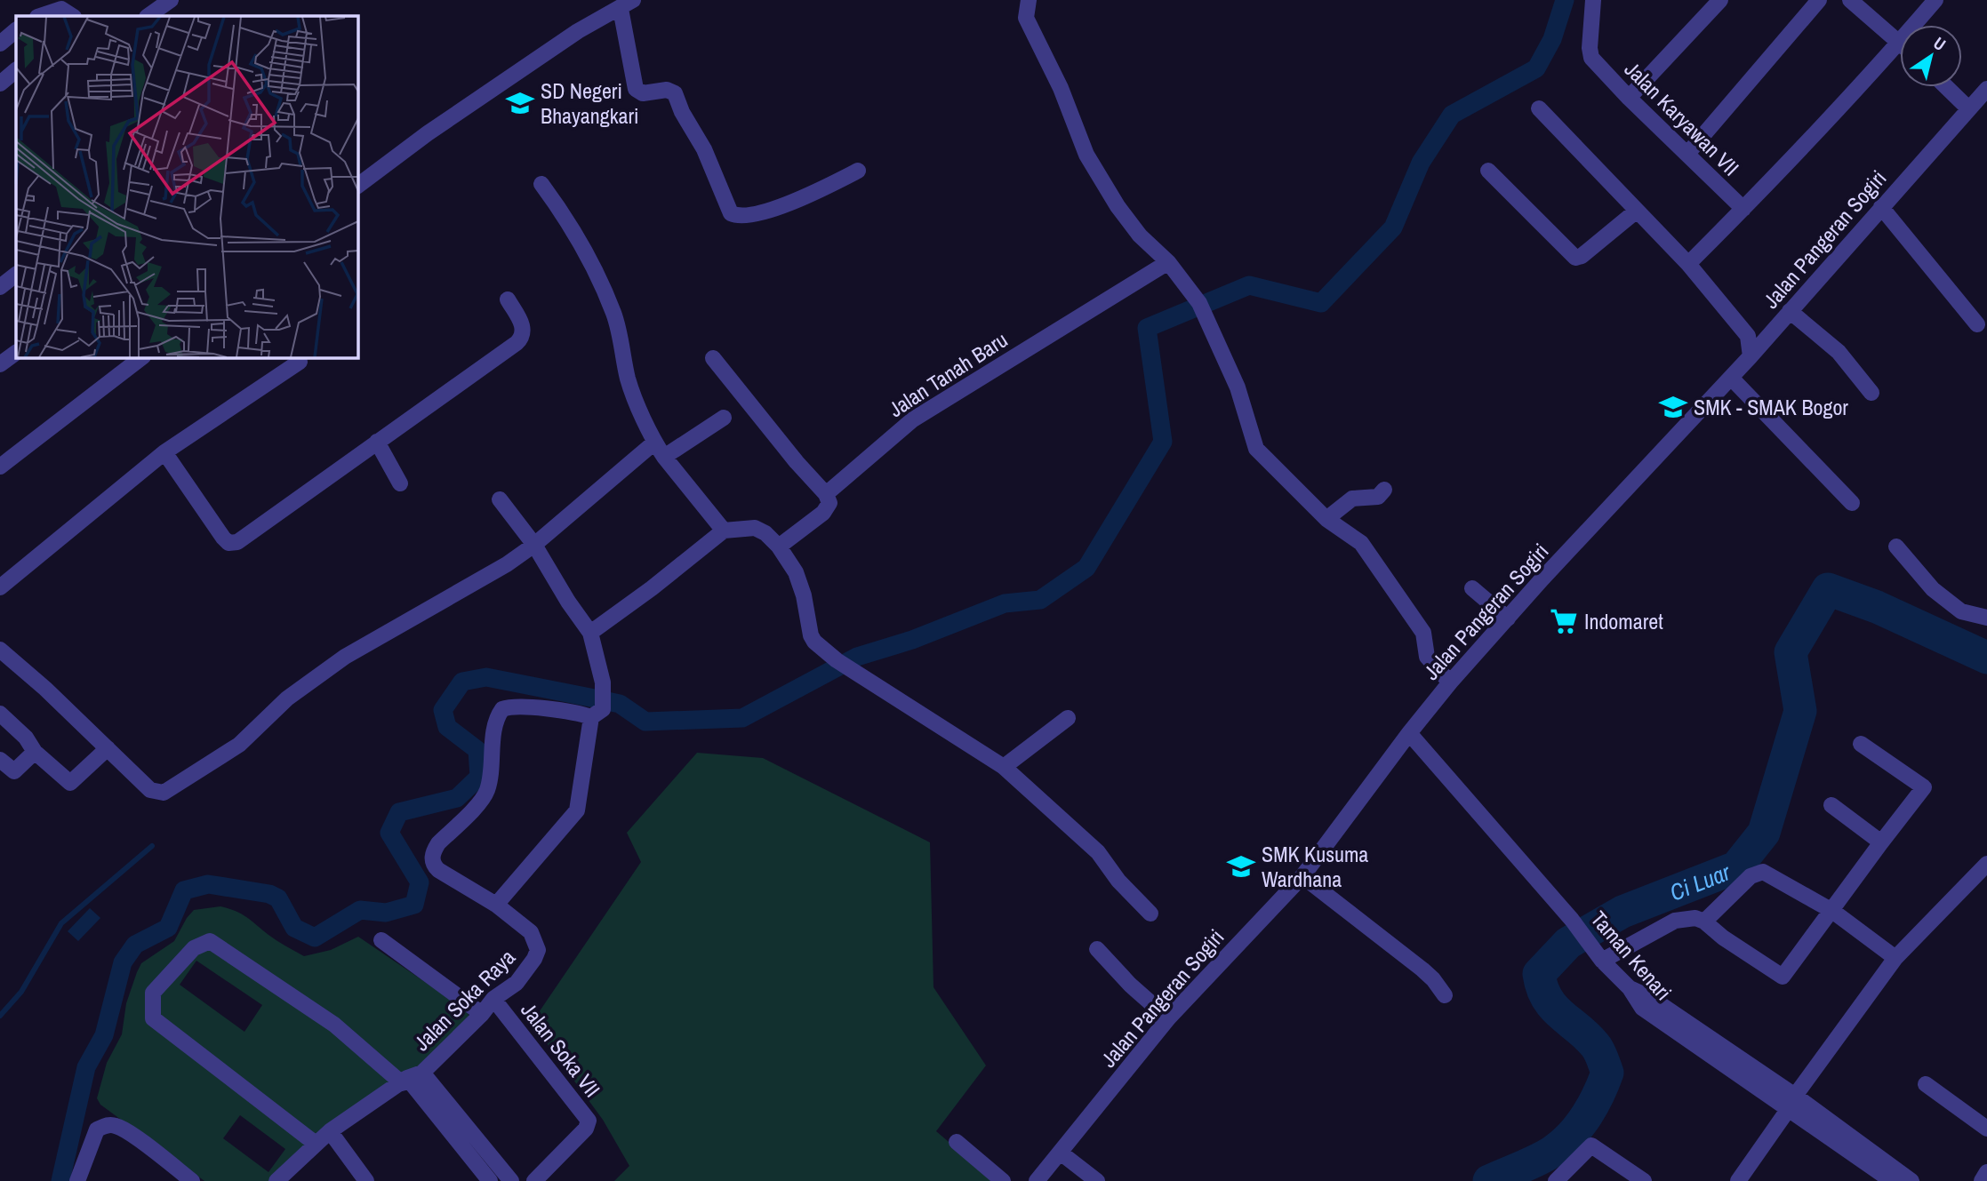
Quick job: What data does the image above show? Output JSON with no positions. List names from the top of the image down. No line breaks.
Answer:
{"streets":{"street":["Jalan Karyawan VII","Jalan Pangeran Sogiri","Jalan Tanah Baru","Taman Kenari","Jalan Soka Raya","Jalan Soka VII"]},"crossings":[["Jalan Pangeran Sogiri","Taman Kenari"],["Jalan Soka Raya","Jalan Soka VII"]],"water":["Ci Luar"],"places":{"school or university":["SD Negeri Bhayangkari","SMK - SMAK Bogor","SMK Kusuma Wardhana"],"supermarket":["Indomaret"]},"north":"top right"}
